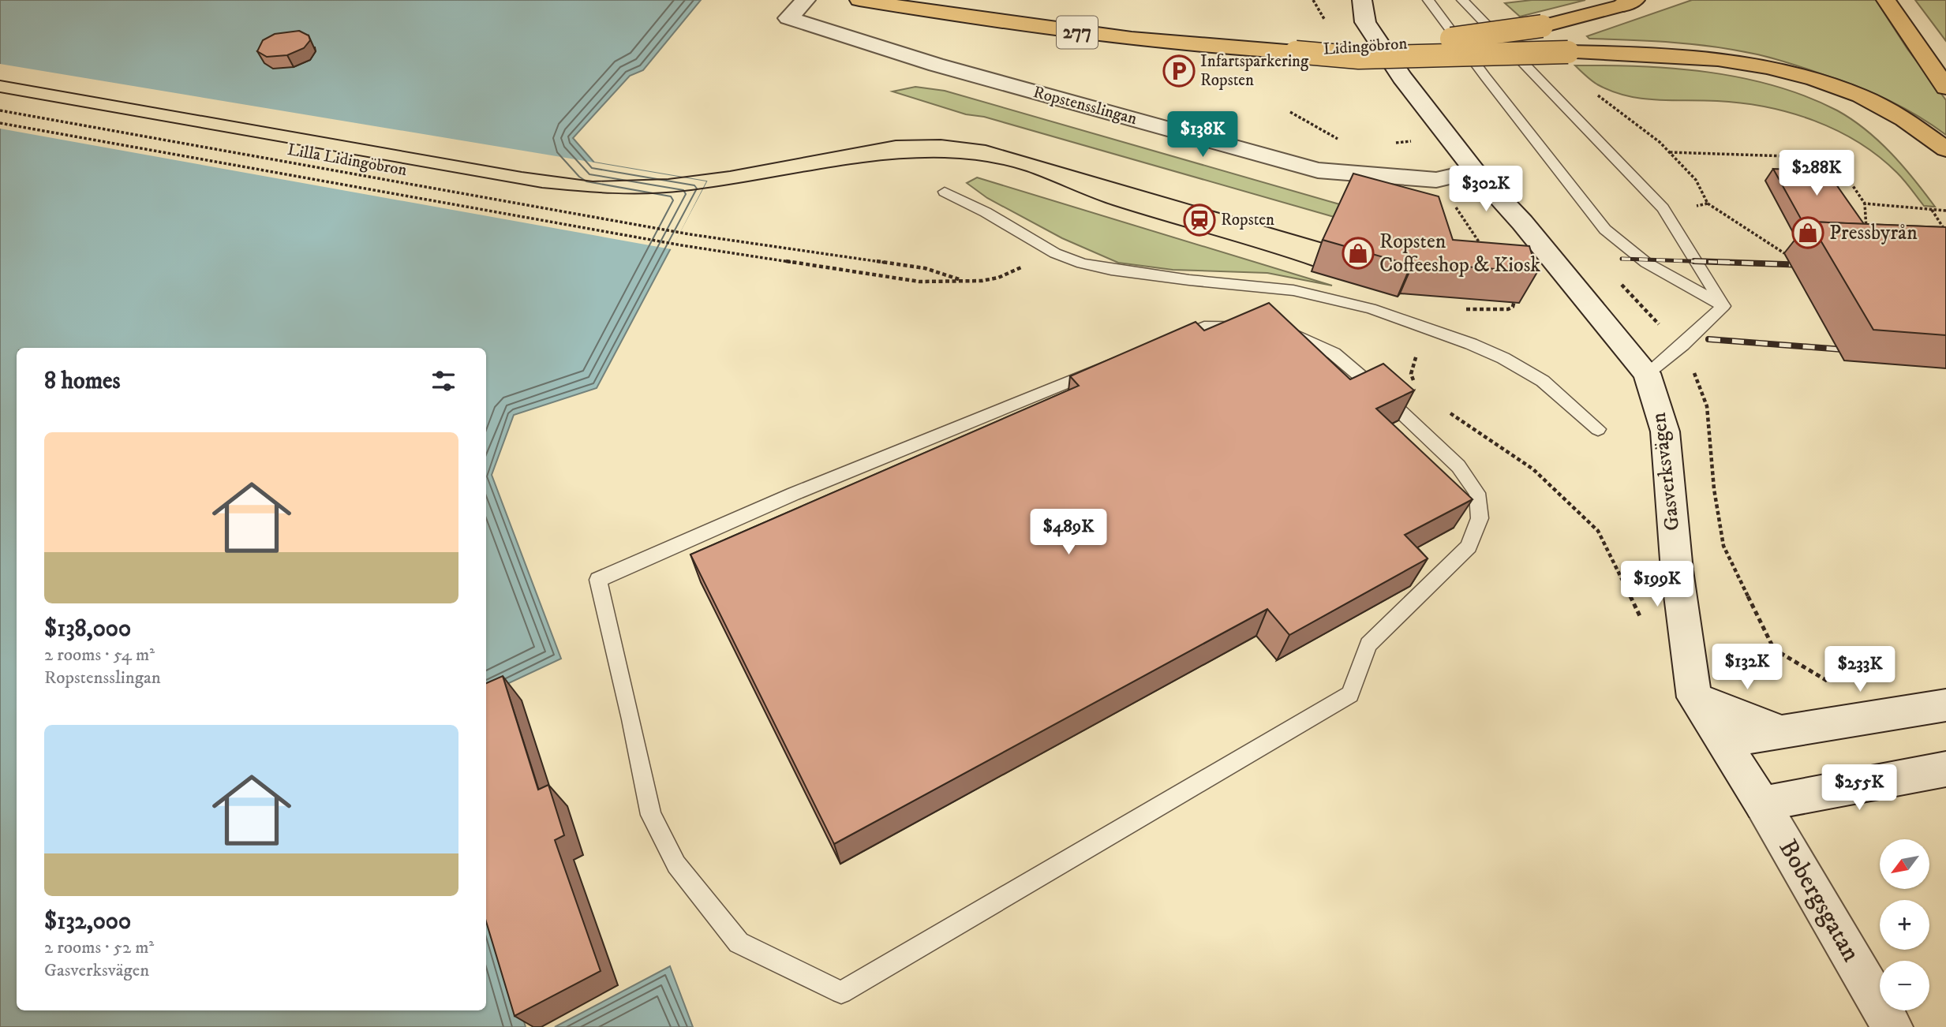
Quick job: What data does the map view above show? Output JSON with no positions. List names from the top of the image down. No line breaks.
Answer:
{"streets":{"main road":["277","Lidingöbron","Ropstensslingan","Gasverksvägen","Bobergsgatan"],"path":["Lilla Lidingöbron"]},"crossings":[["Ropstensslingan","Gasverksvägen"],["Gasverksvägen","Bobergsgatan"]],"places":{"parking":["Infartsparkering Ropsten"],"station":["Ropsten"],"shop":["Pressbyrån","Ropsten Coffeeshop & Kiosk"]},"north":"bottom left","page":{"price":["$138K","$288K","$302K","$489K","$199K","$132K","$233K","$255K"],"heading":"8 homes","list":[{"name":"$138,000","note":"2 rooms · 54 m² · Ropstensslingan"},{"name":"$132,000","note":"2 rooms · 52 m² · Gasverksvägen"}],"map_buttons":["+","−"]}}
